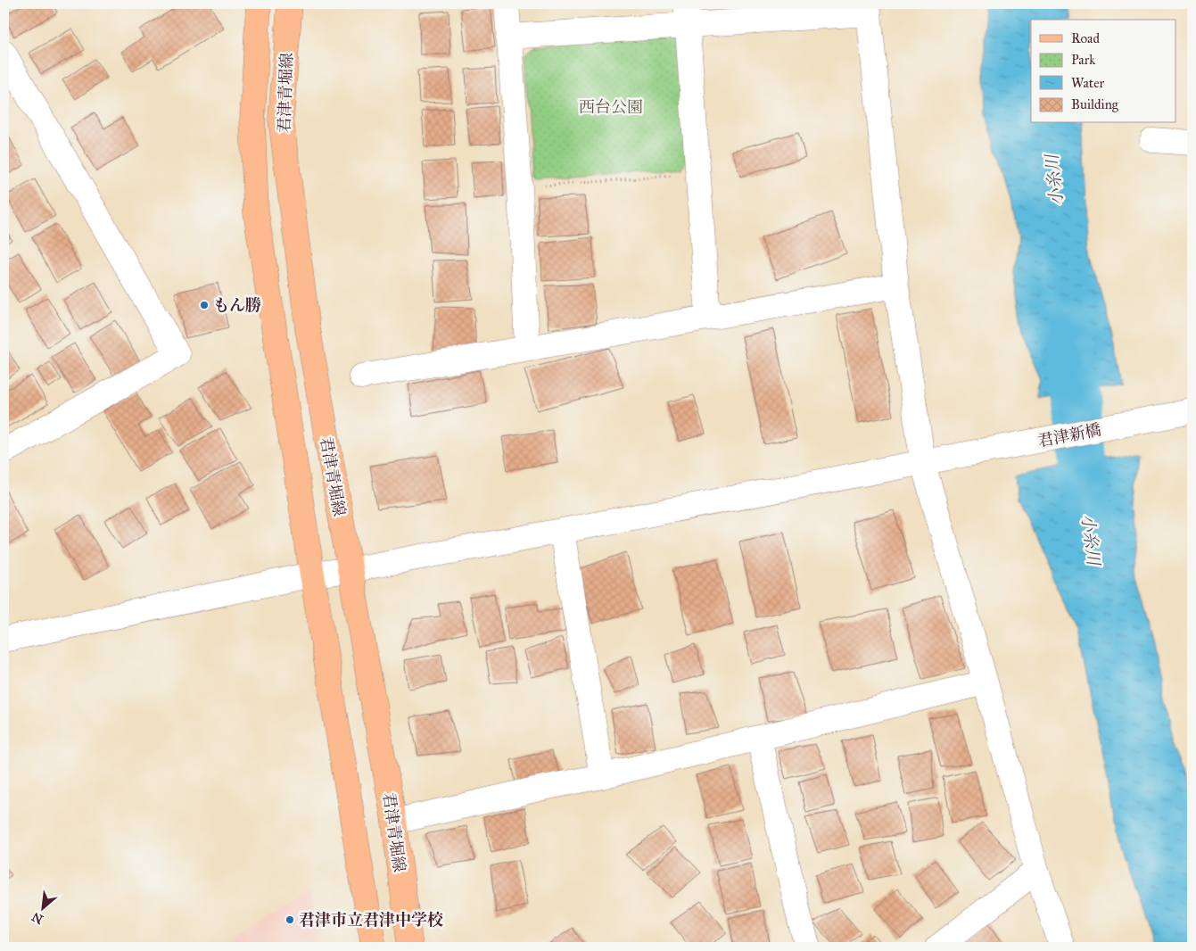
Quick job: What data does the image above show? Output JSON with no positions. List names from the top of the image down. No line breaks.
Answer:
{"streets":{"main road":["君津青堀線"],"street":["君津新橋"]},"crossings":[["君津青堀線","君津新橋"]],"water":["小糸川"],"parks":["西台公園"],"places":["もん勝","君津市立君津中学校"],"legend":["Road","Park","Water","Building"],"north":"bottom left"}
